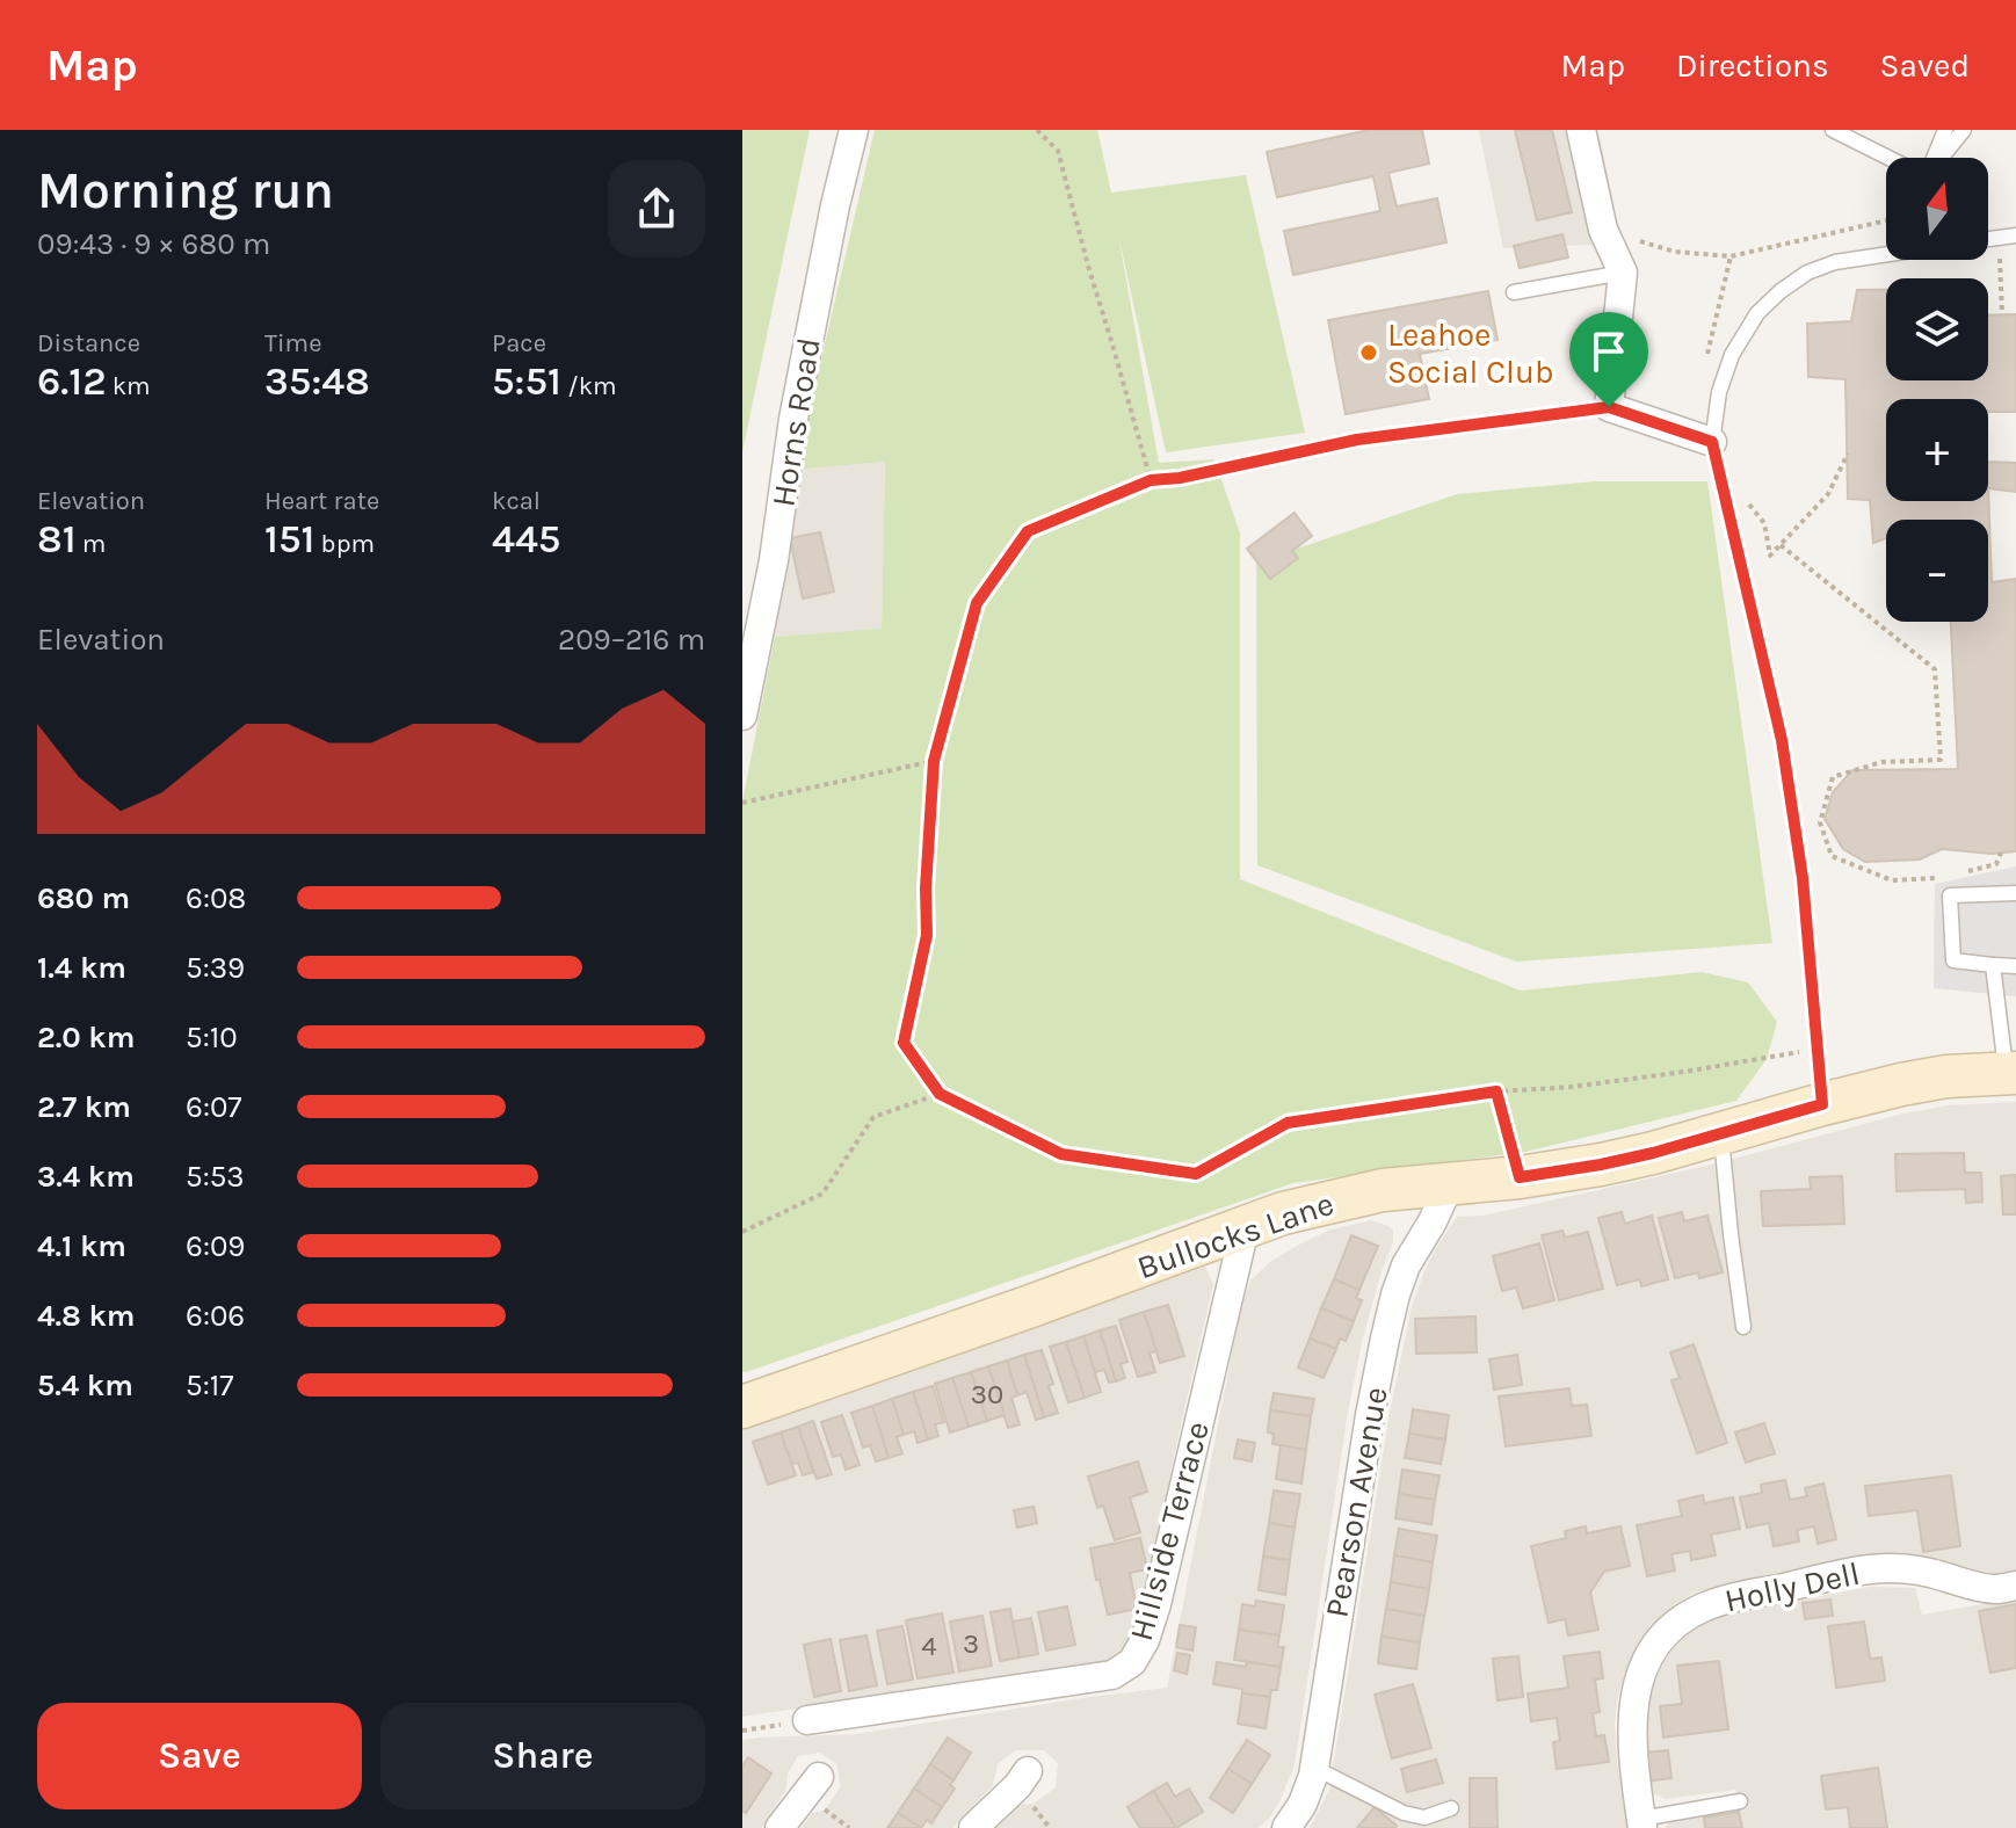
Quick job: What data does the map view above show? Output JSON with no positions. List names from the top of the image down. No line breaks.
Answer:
{"streets":{"main road":["Bullocks Lane"],"street":["Horns Road","Pearson Avenue","Hillside Terrace","Holly Dell"]},"crossings":[["Bullocks Lane","Pearson Avenue"],["Bullocks Lane","Hillside Terrace"]],"places":["Leahoe Social Club"],"house_numbers":["30","3","4"],"north":"top","page":{"header":"Map","nav":["Map","Directions","Saved"],"heading":["Morning run","09:43 · 9 × 680 m"],"map_buttons":["+","−"],"stats":[["Distance","6.12 km"],["Time","35:48"],["Pace","5:51 /km"],["Elevation","81 m"],["Heart rate","151 bpm"],["kcal","445"]],"chart":["Elevation","209–216 m"],"list":[{"name":"680 m","note":"6:08"},{"name":"1.4 km","note":"5:39"},{"name":"2.0 km","note":"5:10"},{"name":"2.7 km","note":"6:07"},{"name":"3.4 km","note":"5:53"},{"name":"4.1 km","note":"6:09"},{"name":"4.8 km","note":"6:06"},{"name":"5.4 km","note":"5:17"}],"buttons":["Save","Share"]}}
